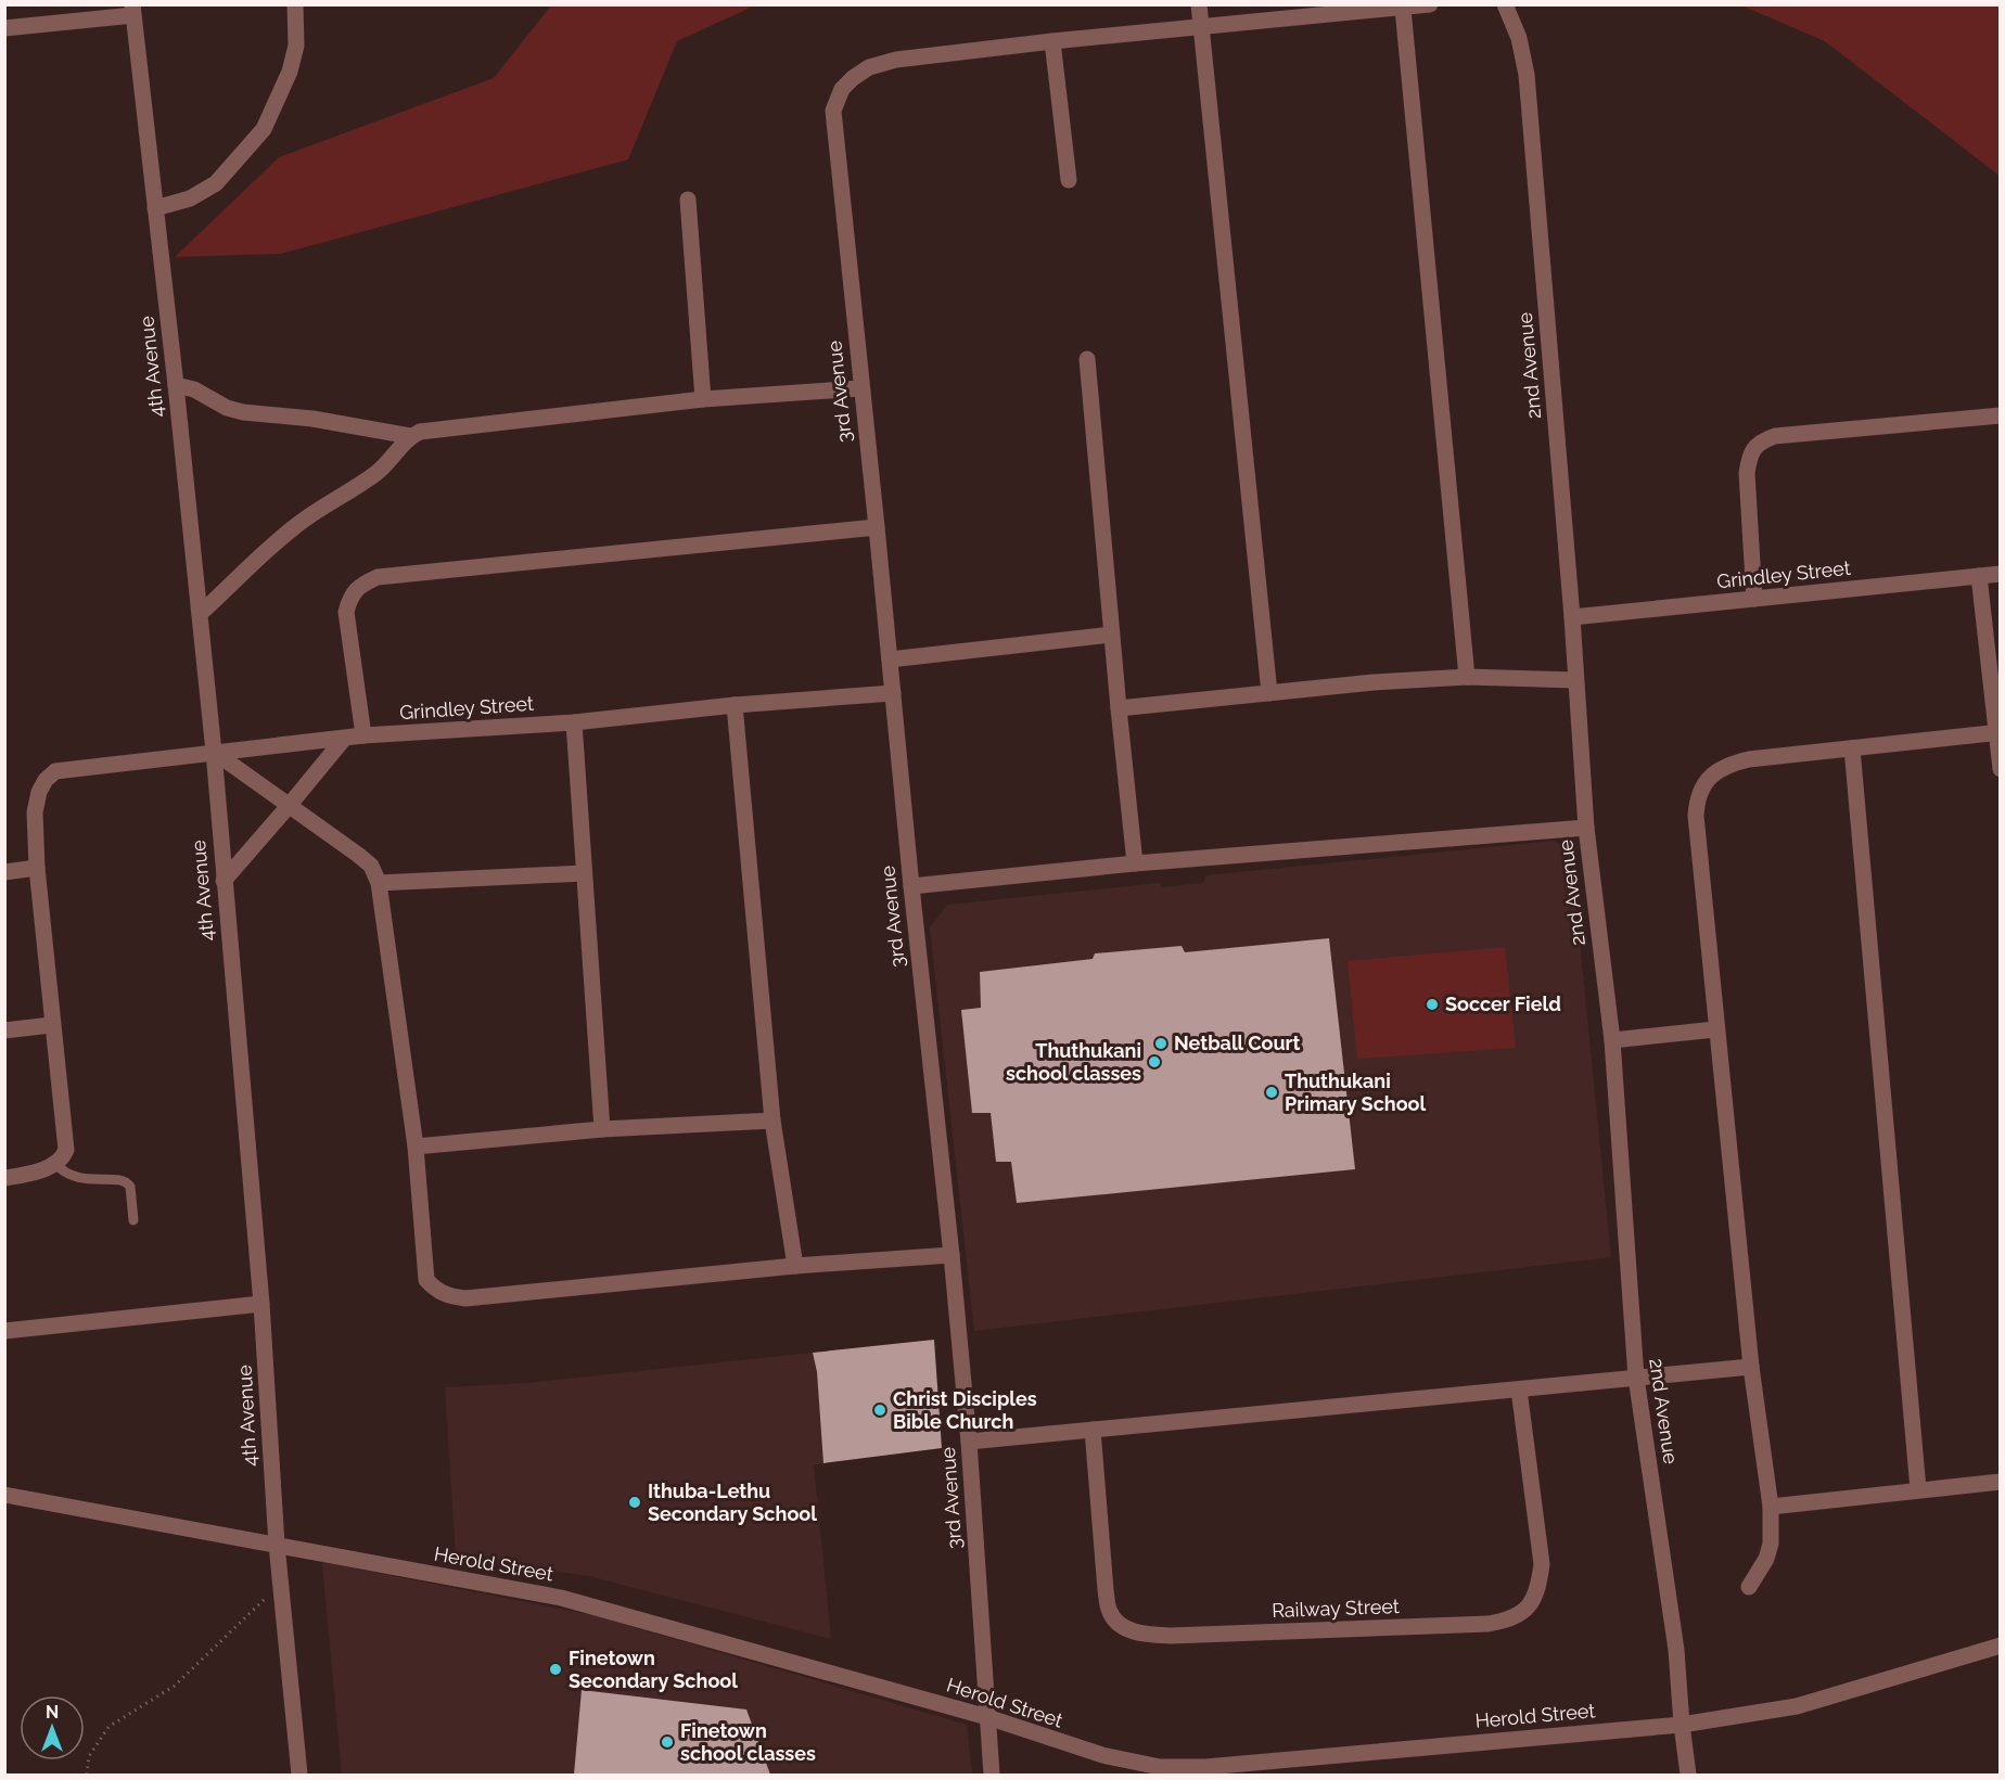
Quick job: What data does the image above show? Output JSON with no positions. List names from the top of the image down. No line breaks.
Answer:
{"streets":{"street":["2nd Avenue","4th Avenue","3rd Avenue","Grindley Street","Herold Street","Railway Street"]},"crossings":[["2nd Avenue","Grindley Street"],["2nd Avenue","Herold Street"],["4th Avenue","Grindley Street"],["4th Avenue","Herold Street"],["3rd Avenue","Grindley Street"],["3rd Avenue","Herold Street"]],"places":["Soccer Field","Netball Court","Thuthukani school classes","Thuthukani Primary School","Christ Disciples Bible Church","Ithuba-Lethu Secondary School","Finetown Secondary School","Finetown school classes"],"north":"top"}
